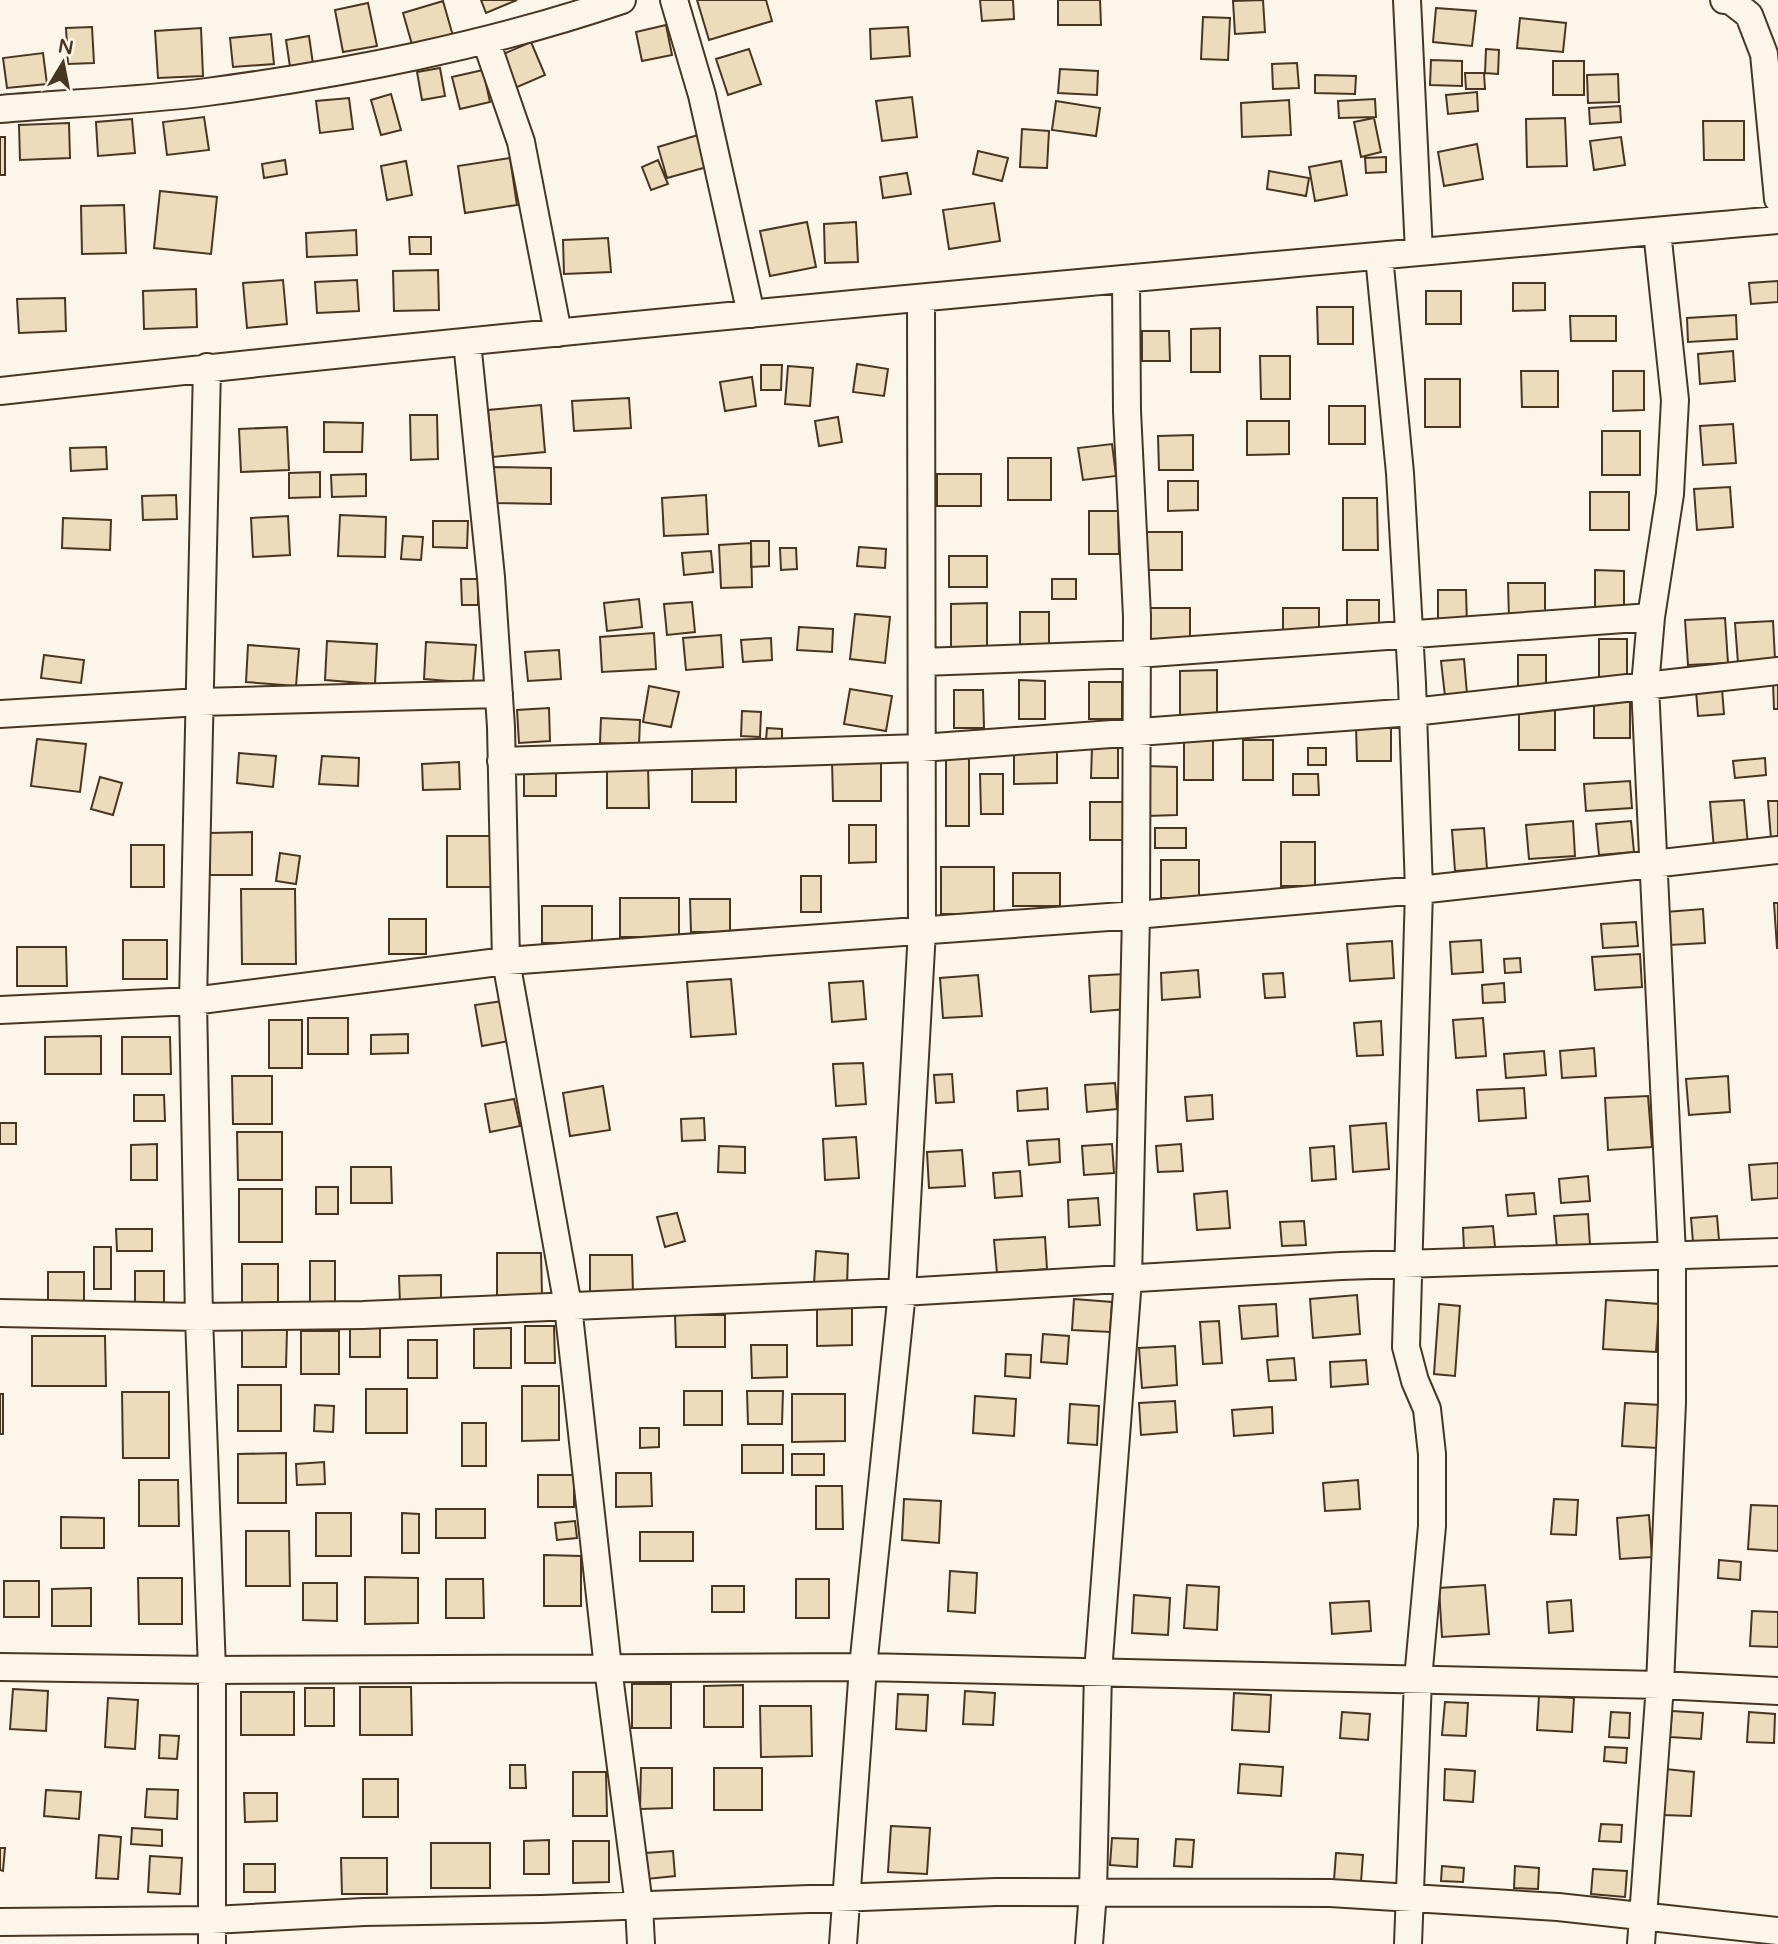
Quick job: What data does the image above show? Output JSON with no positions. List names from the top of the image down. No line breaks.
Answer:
{"north":"top"}
